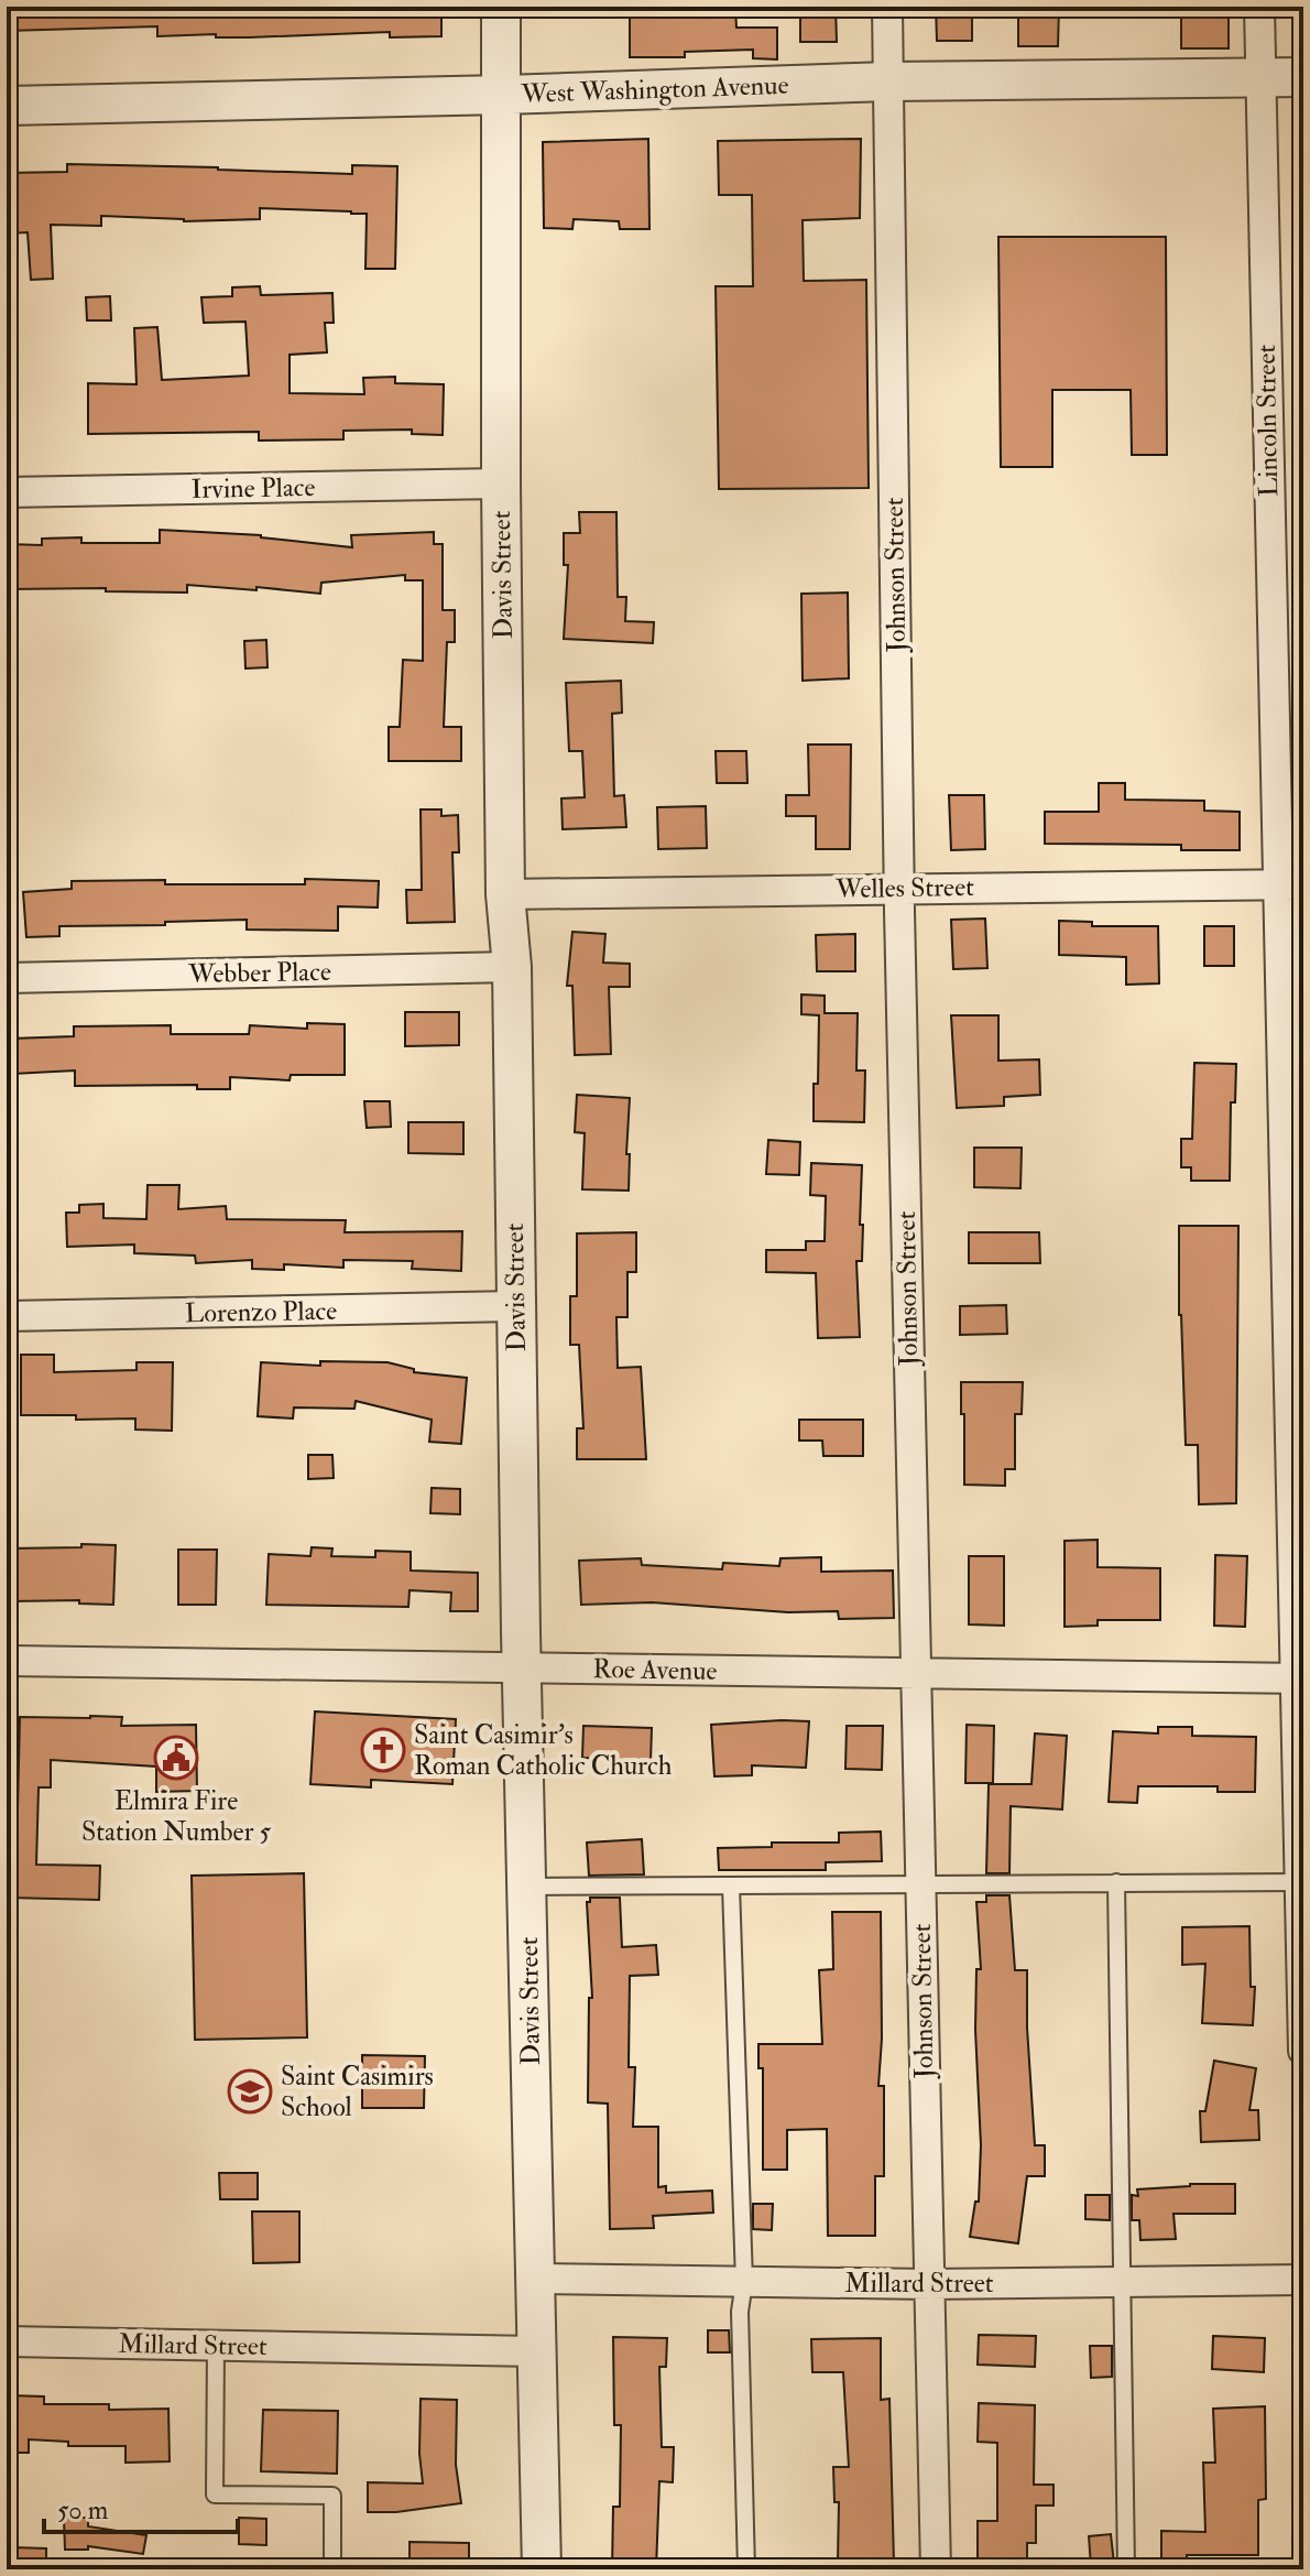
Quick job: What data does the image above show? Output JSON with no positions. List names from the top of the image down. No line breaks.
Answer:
{"streets":{"street":["West Washington Avenue","Lincoln Street","Irvine Place","Davis Street","Johnson Street","Welles Street","Webber Place","Lorenzo Place","Roe Avenue","Millard Street"]},"crossings":[["West Washington Avenue","Lincoln Street"],["West Washington Avenue","Davis Street"],["West Washington Avenue","Johnson Street"],["Lincoln Street","Welles Street"],["Lincoln Street","Roe Avenue"],["Irvine Place","Davis Street"],["Davis Street","Welles Street"],["Davis Street","Webber Place"],["Davis Street","Lorenzo Place"],["Davis Street","Roe Avenue"],["Davis Street","Millard Street"],["Johnson Street","Welles Street"],["Johnson Street","Roe Avenue"],["Johnson Street","Millard Street"]],"places":{"church":["Saint Casimir's Roman Catholic Church"],"public building":["Elmira Fire Station Number 5"],"school or university":["Saint Casimirs School"]},"scale_bar":"50 m"}
